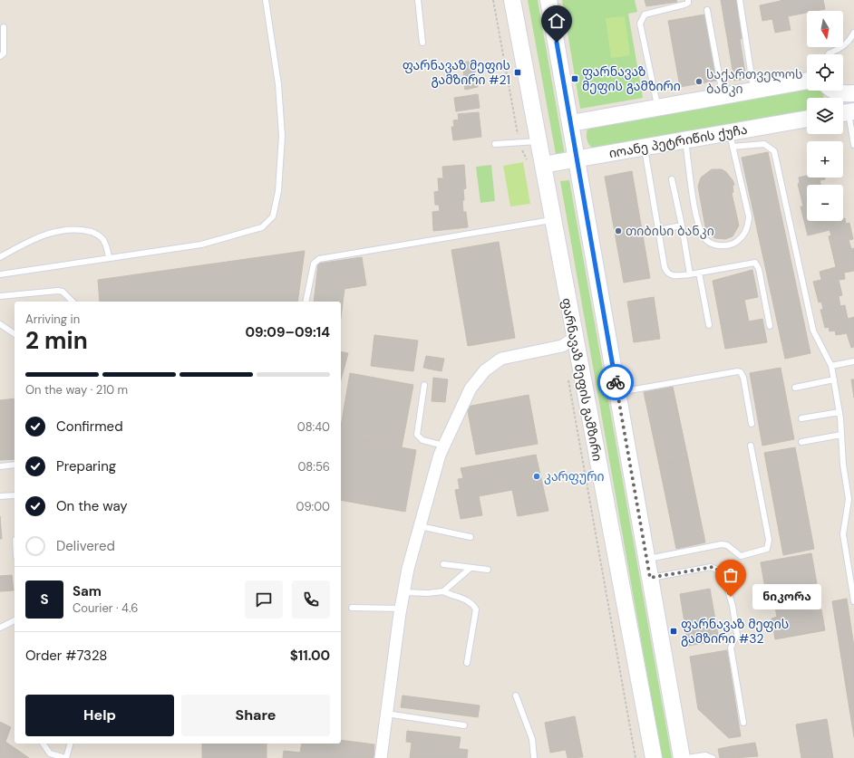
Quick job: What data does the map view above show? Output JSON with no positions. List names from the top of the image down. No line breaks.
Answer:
{"streets":{"main road":["იოანე პეტრიწის ქუჩა","ფარნავაზ მეფის გამზირი"]},"crossings":[["იოანე პეტრიწის ქუჩა","ფარნავაზ მეფის გამზირი"]],"places":{"transit":["ფარნავაზ მეფის გამზირი #21","ფარნავაზ მეფის გამზირი","ფარნავაზ მეფის გამზირი #32"],"other":["საქართველოს ბანკი","თიბისი ბანკი","კარფური","ნიკორა"]},"north":"bottom","page":{"map_buttons":["+","−"],"heading":["2 min","Arriving in","09:09–09:14"],"panel":["Sam","Courier · 4.6","Order #7328","$11.00"],"bar":"On the way · 210 m","list":[["Confirmed","08:40"],["Preparing","08:56"],["On the way","09:00"],"Delivered"],"round":"S","bubble":"ნიკორა","buttons":["Help","Share"]}}
